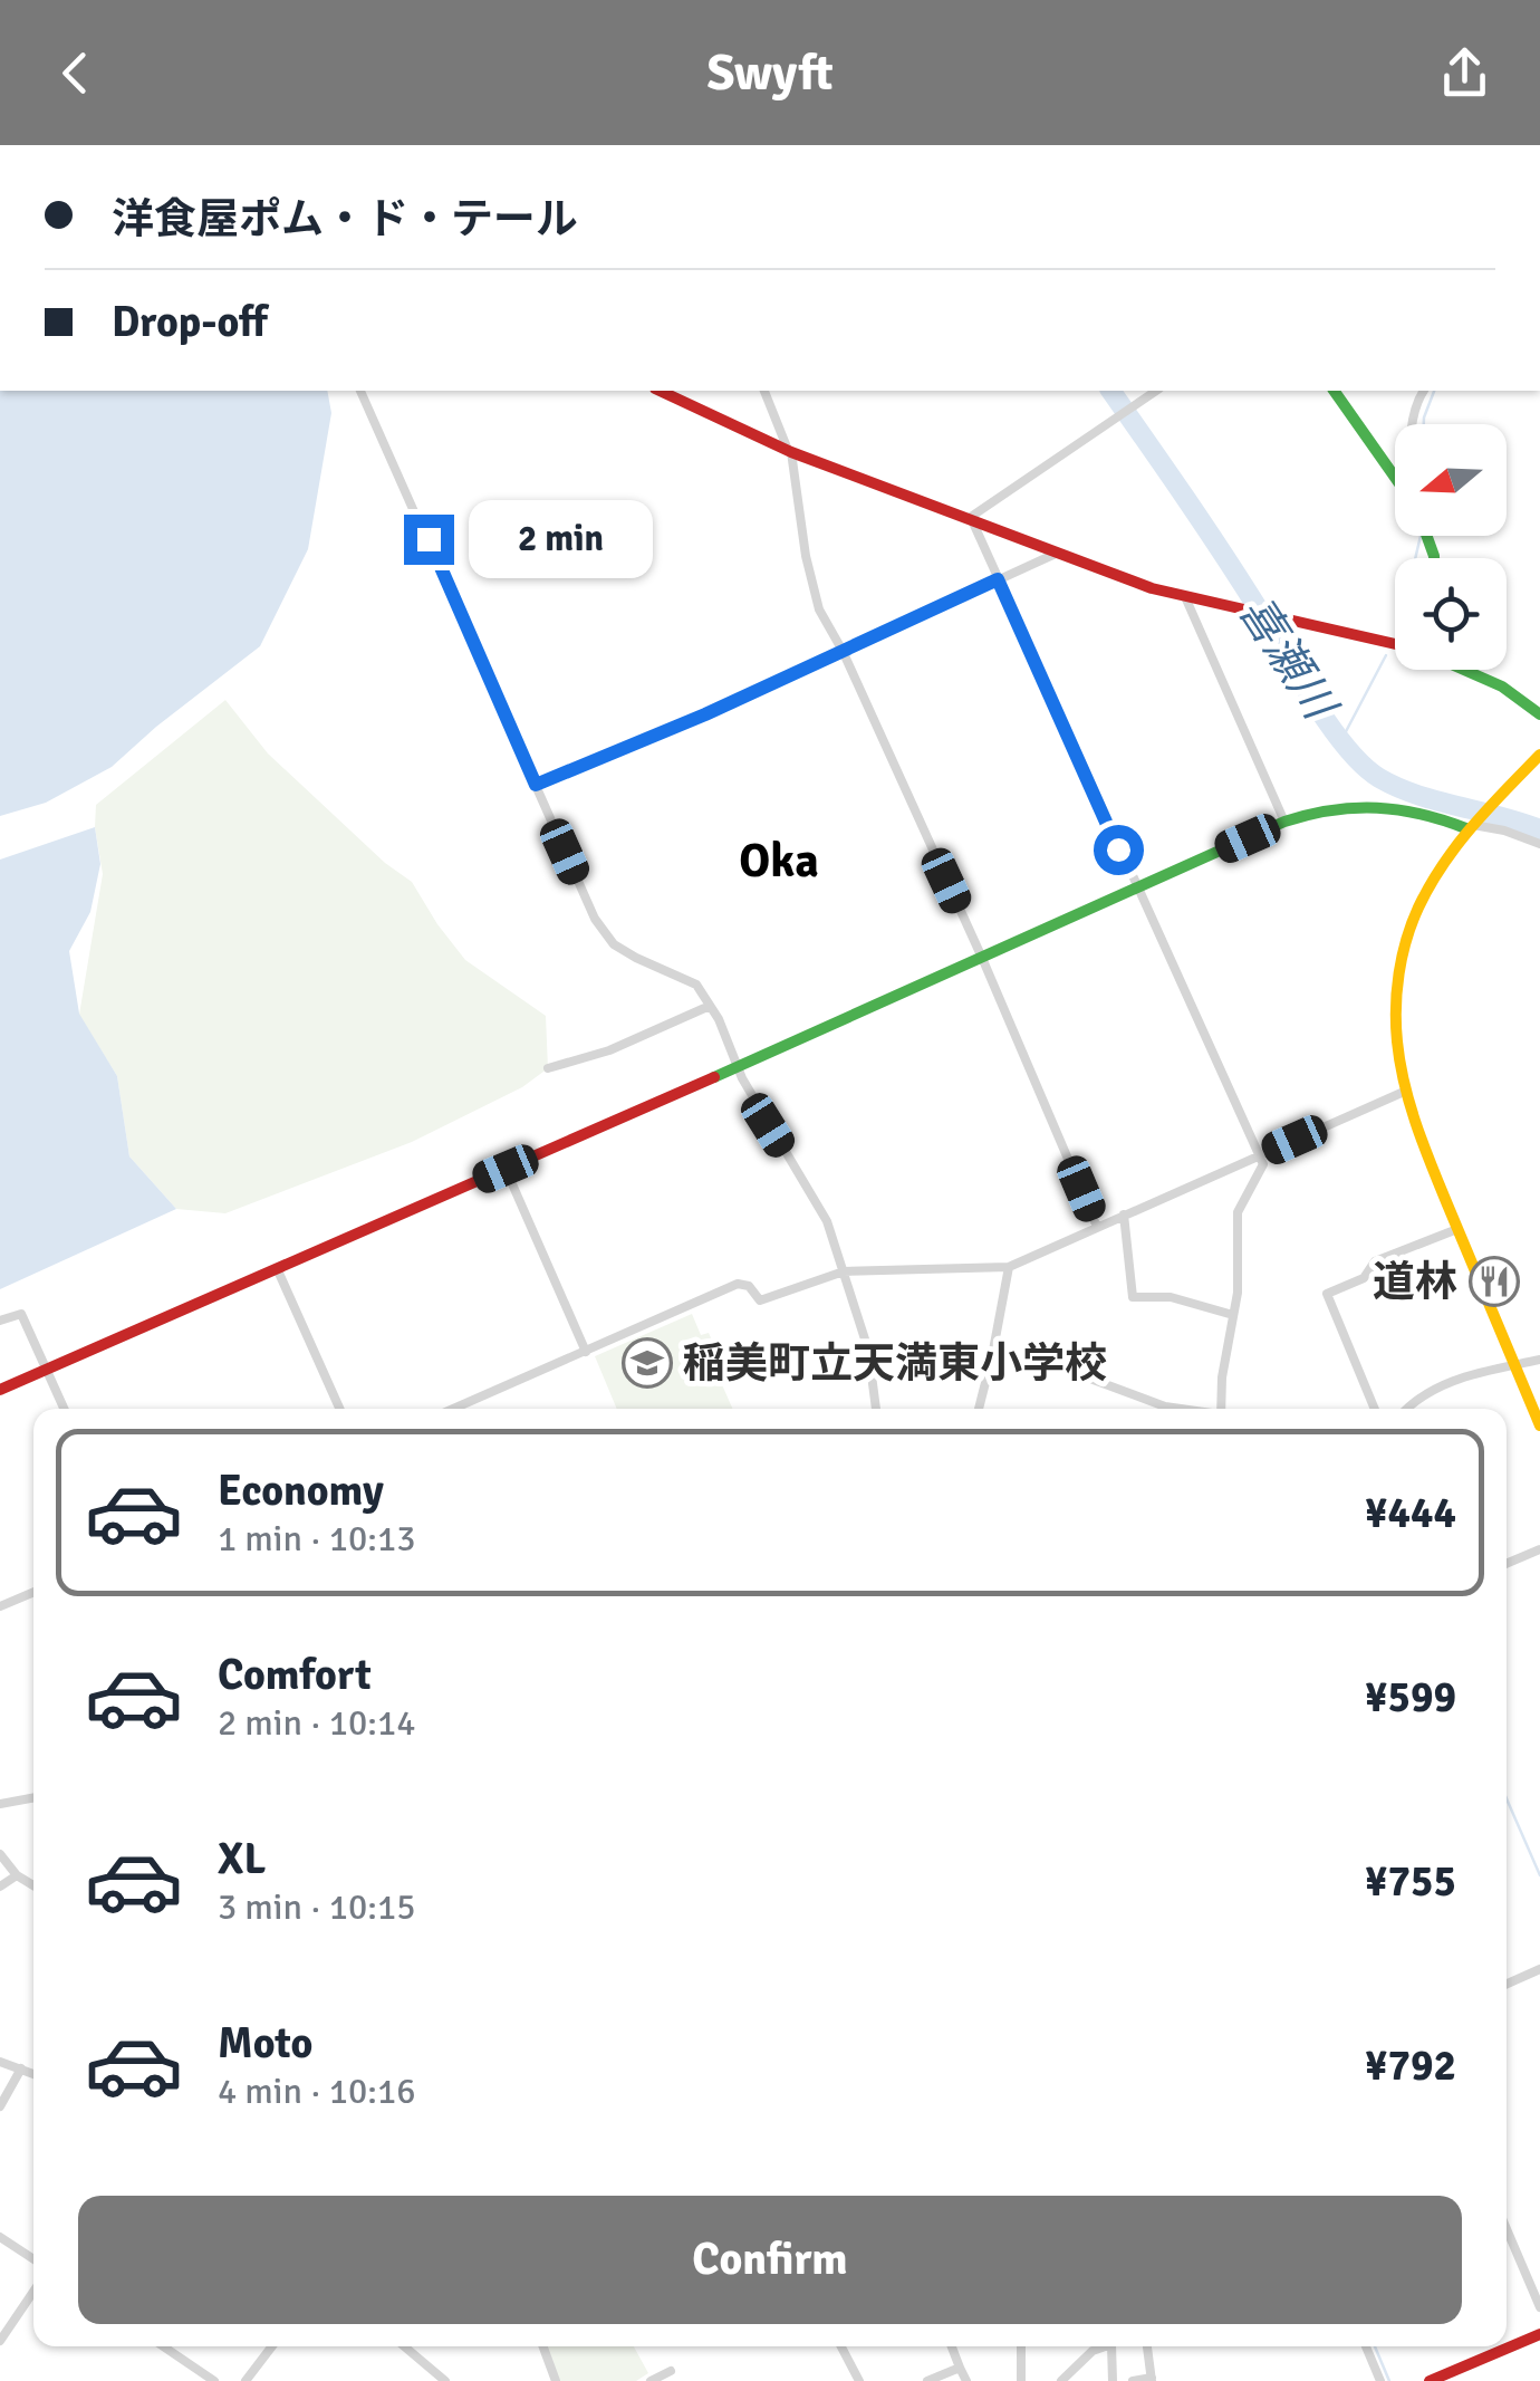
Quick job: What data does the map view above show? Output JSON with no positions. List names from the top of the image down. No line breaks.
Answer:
{"districts":["Oka"],"water":["喜瀬川"],"places":{"restaurant":["道林"],"school or university":["稲美町立天満東小学校"]},"north":"left","page":{"header":"Swyft","banner":["洋食屋ポム・ド・テール","Drop-off"],"bubble":"2 min","list":[{"name":"Economy","note":"1 min · 10:13","value":"¥444"},{"name":"Comfort","note":"2 min · 10:14","value":"¥599"},{"name":"XL","note":"3 min · 10:15","value":"¥755"},{"name":"Moto","note":"4 min · 10:16","value":"¥792"}],"buttons":"Confirm"}}
